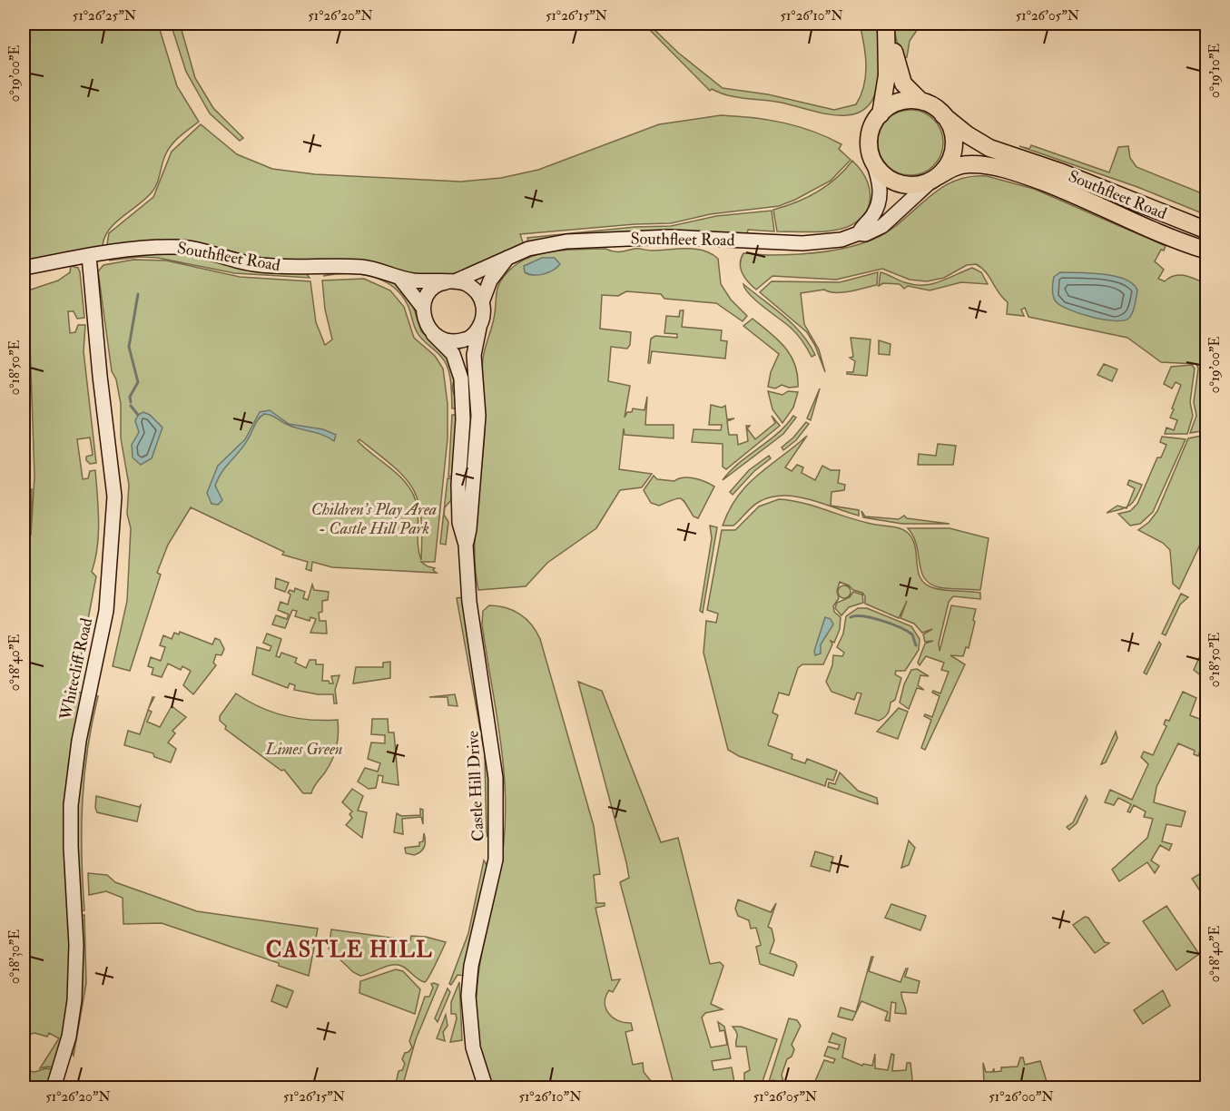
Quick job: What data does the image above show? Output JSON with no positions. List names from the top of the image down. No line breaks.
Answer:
{"streets":{"main road":["Southfleet Road"],"street":["Whitecliff Road","Castle Hill Drive"]},"crossings":[["Southfleet Road","Whitecliff Road"],["Southfleet Road","Castle Hill Drive"]],"districts":["CASTLE HILL"],"parks":["Children's Play Area - Castle Hill Park","Limes Green"],"coordinates":["51°26'25\"N","51°26'20\"N","51°26'15\"N","51°26'10\"N","51°26'05\"N","0°19'10\"E","0°19'00\"E","0°18'50\"E","0°18'40\"E","0°18'30\"E","51°26'00\"N"]}
